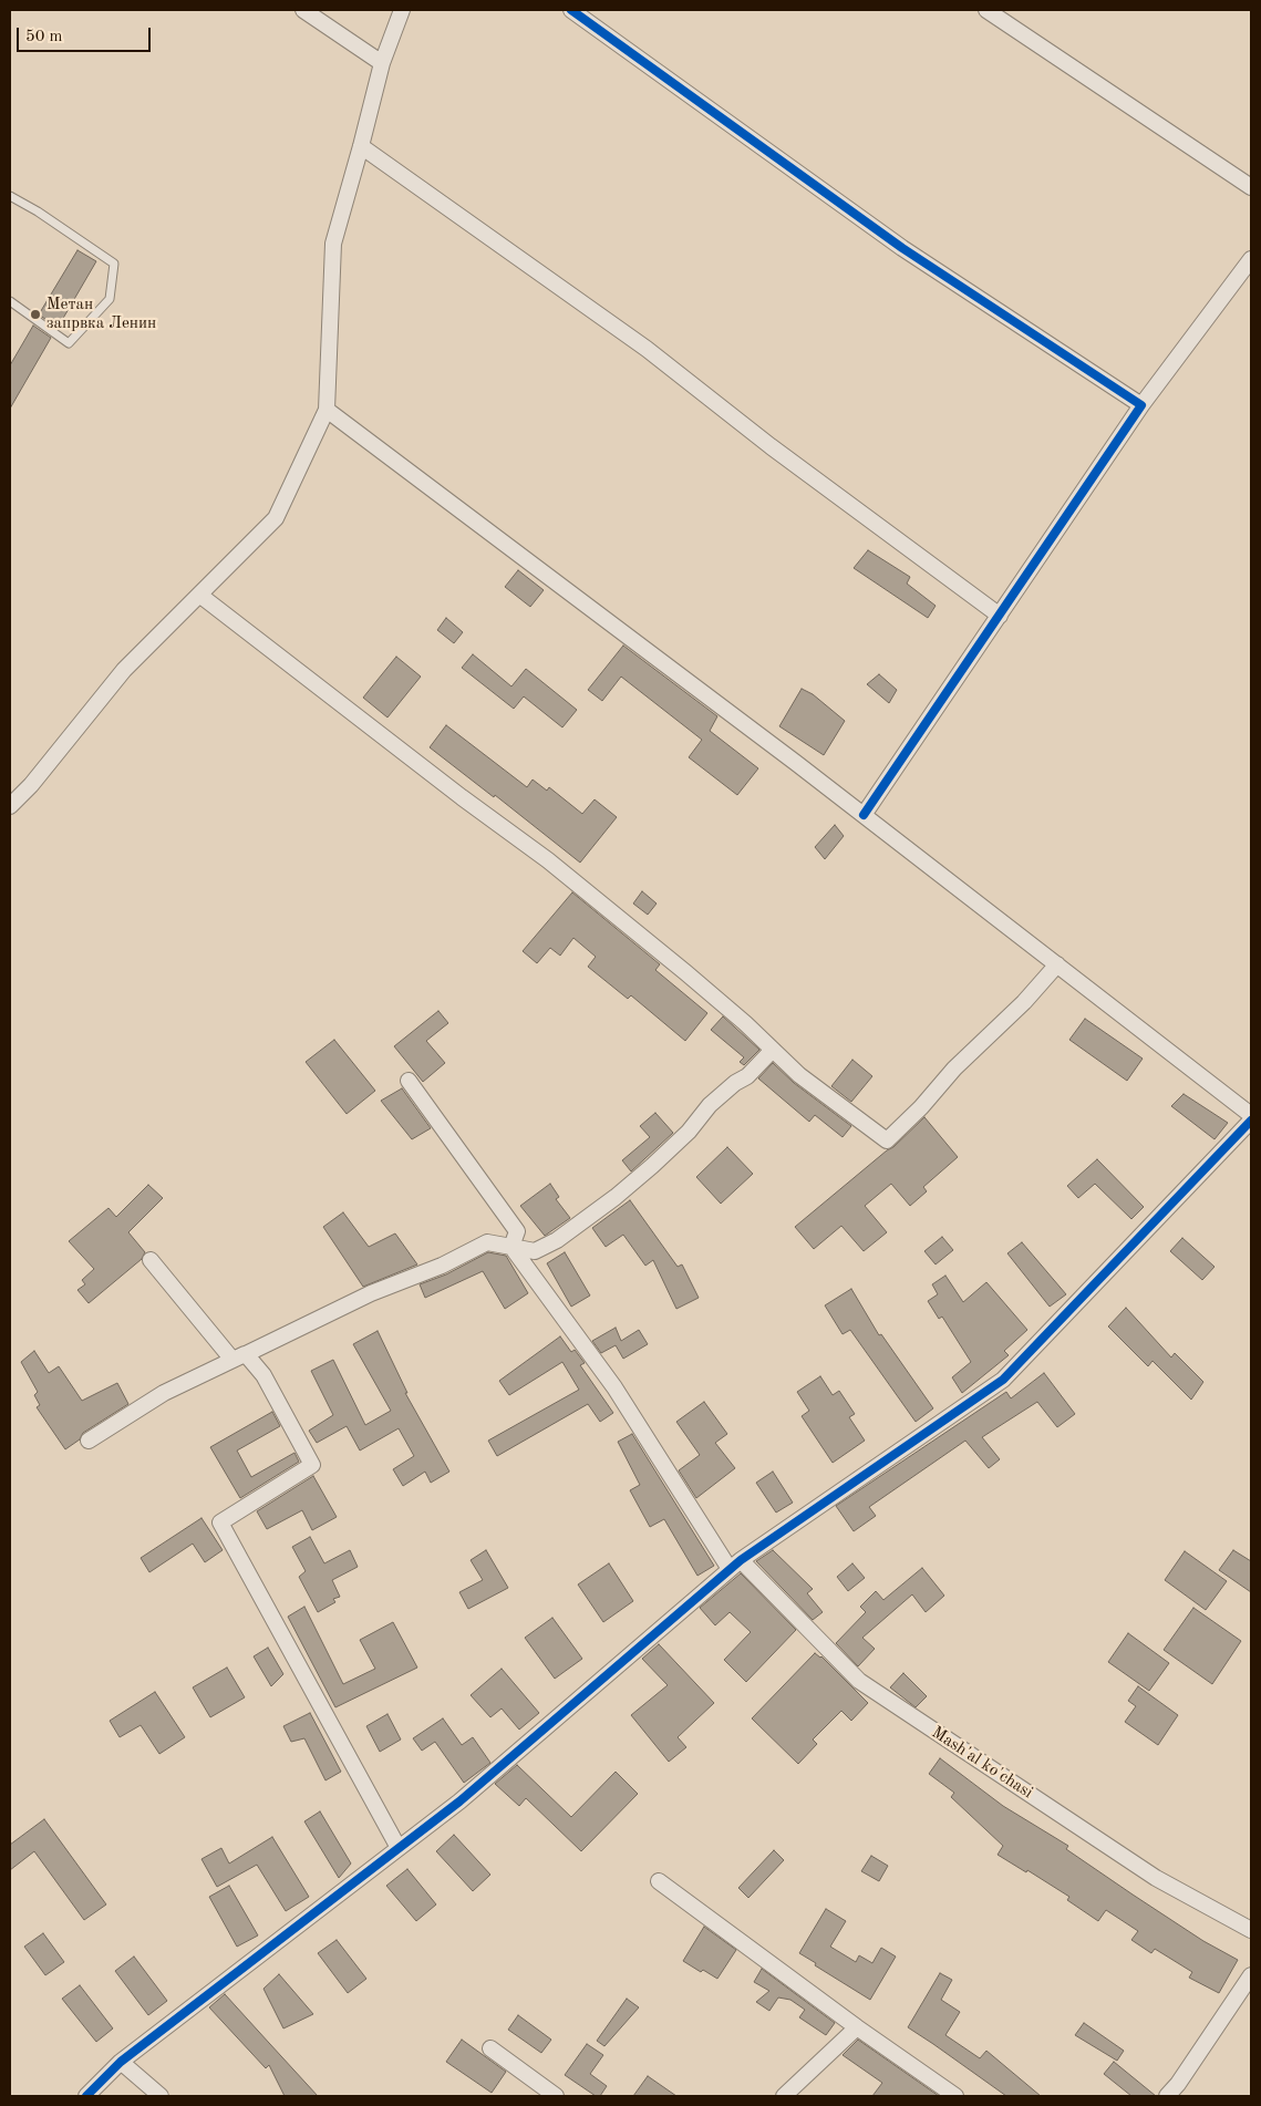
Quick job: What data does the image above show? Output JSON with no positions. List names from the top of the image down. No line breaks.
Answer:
{"streets":{"street":["Mash'al ko'chasi"]},"places":["Метан запрвка Ленин"],"scale_bar":"50 m"}
